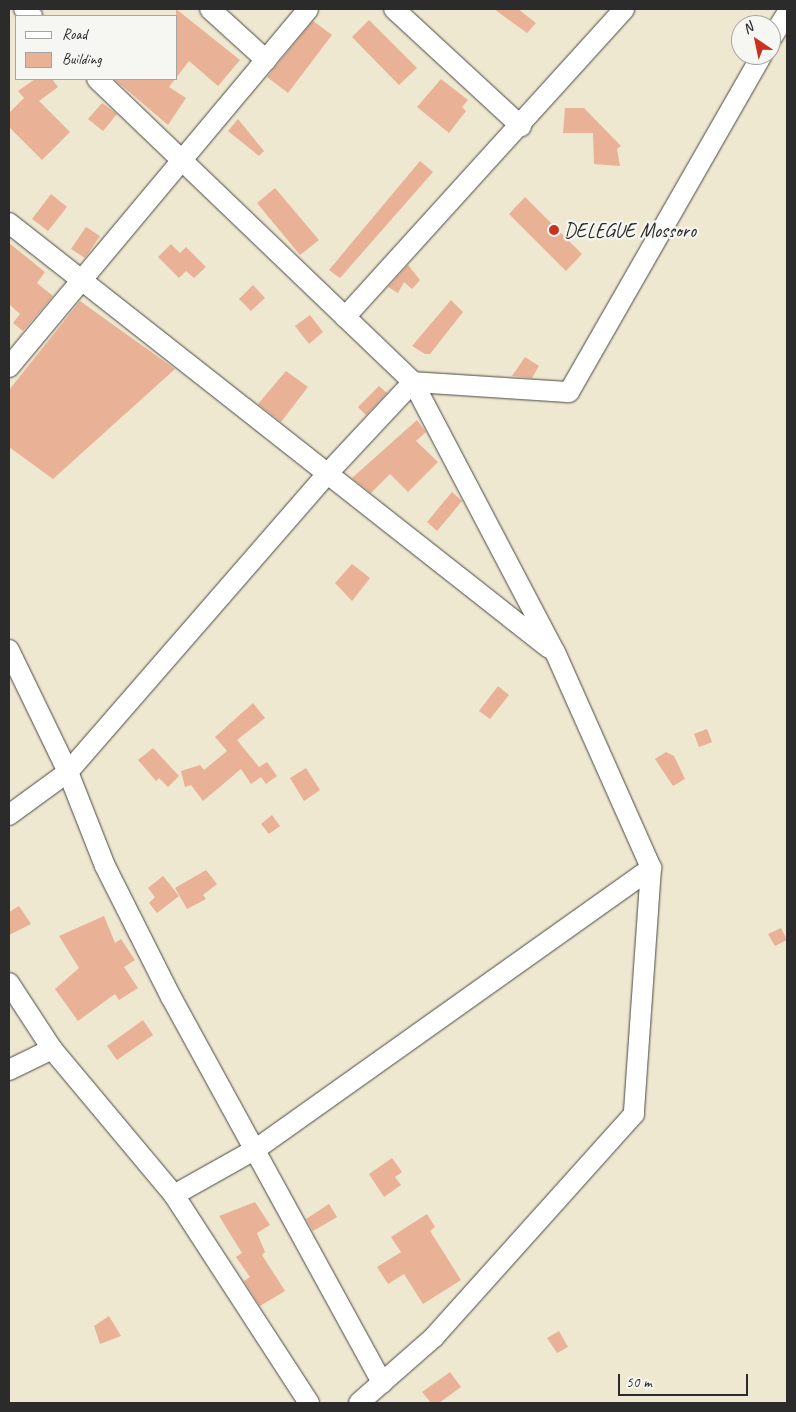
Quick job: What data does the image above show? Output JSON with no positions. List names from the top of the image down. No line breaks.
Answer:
{"places":["DELEGUE Mossoro"],"legend":["Road","Building"],"scale_bar":"50 m","north":"top left"}
